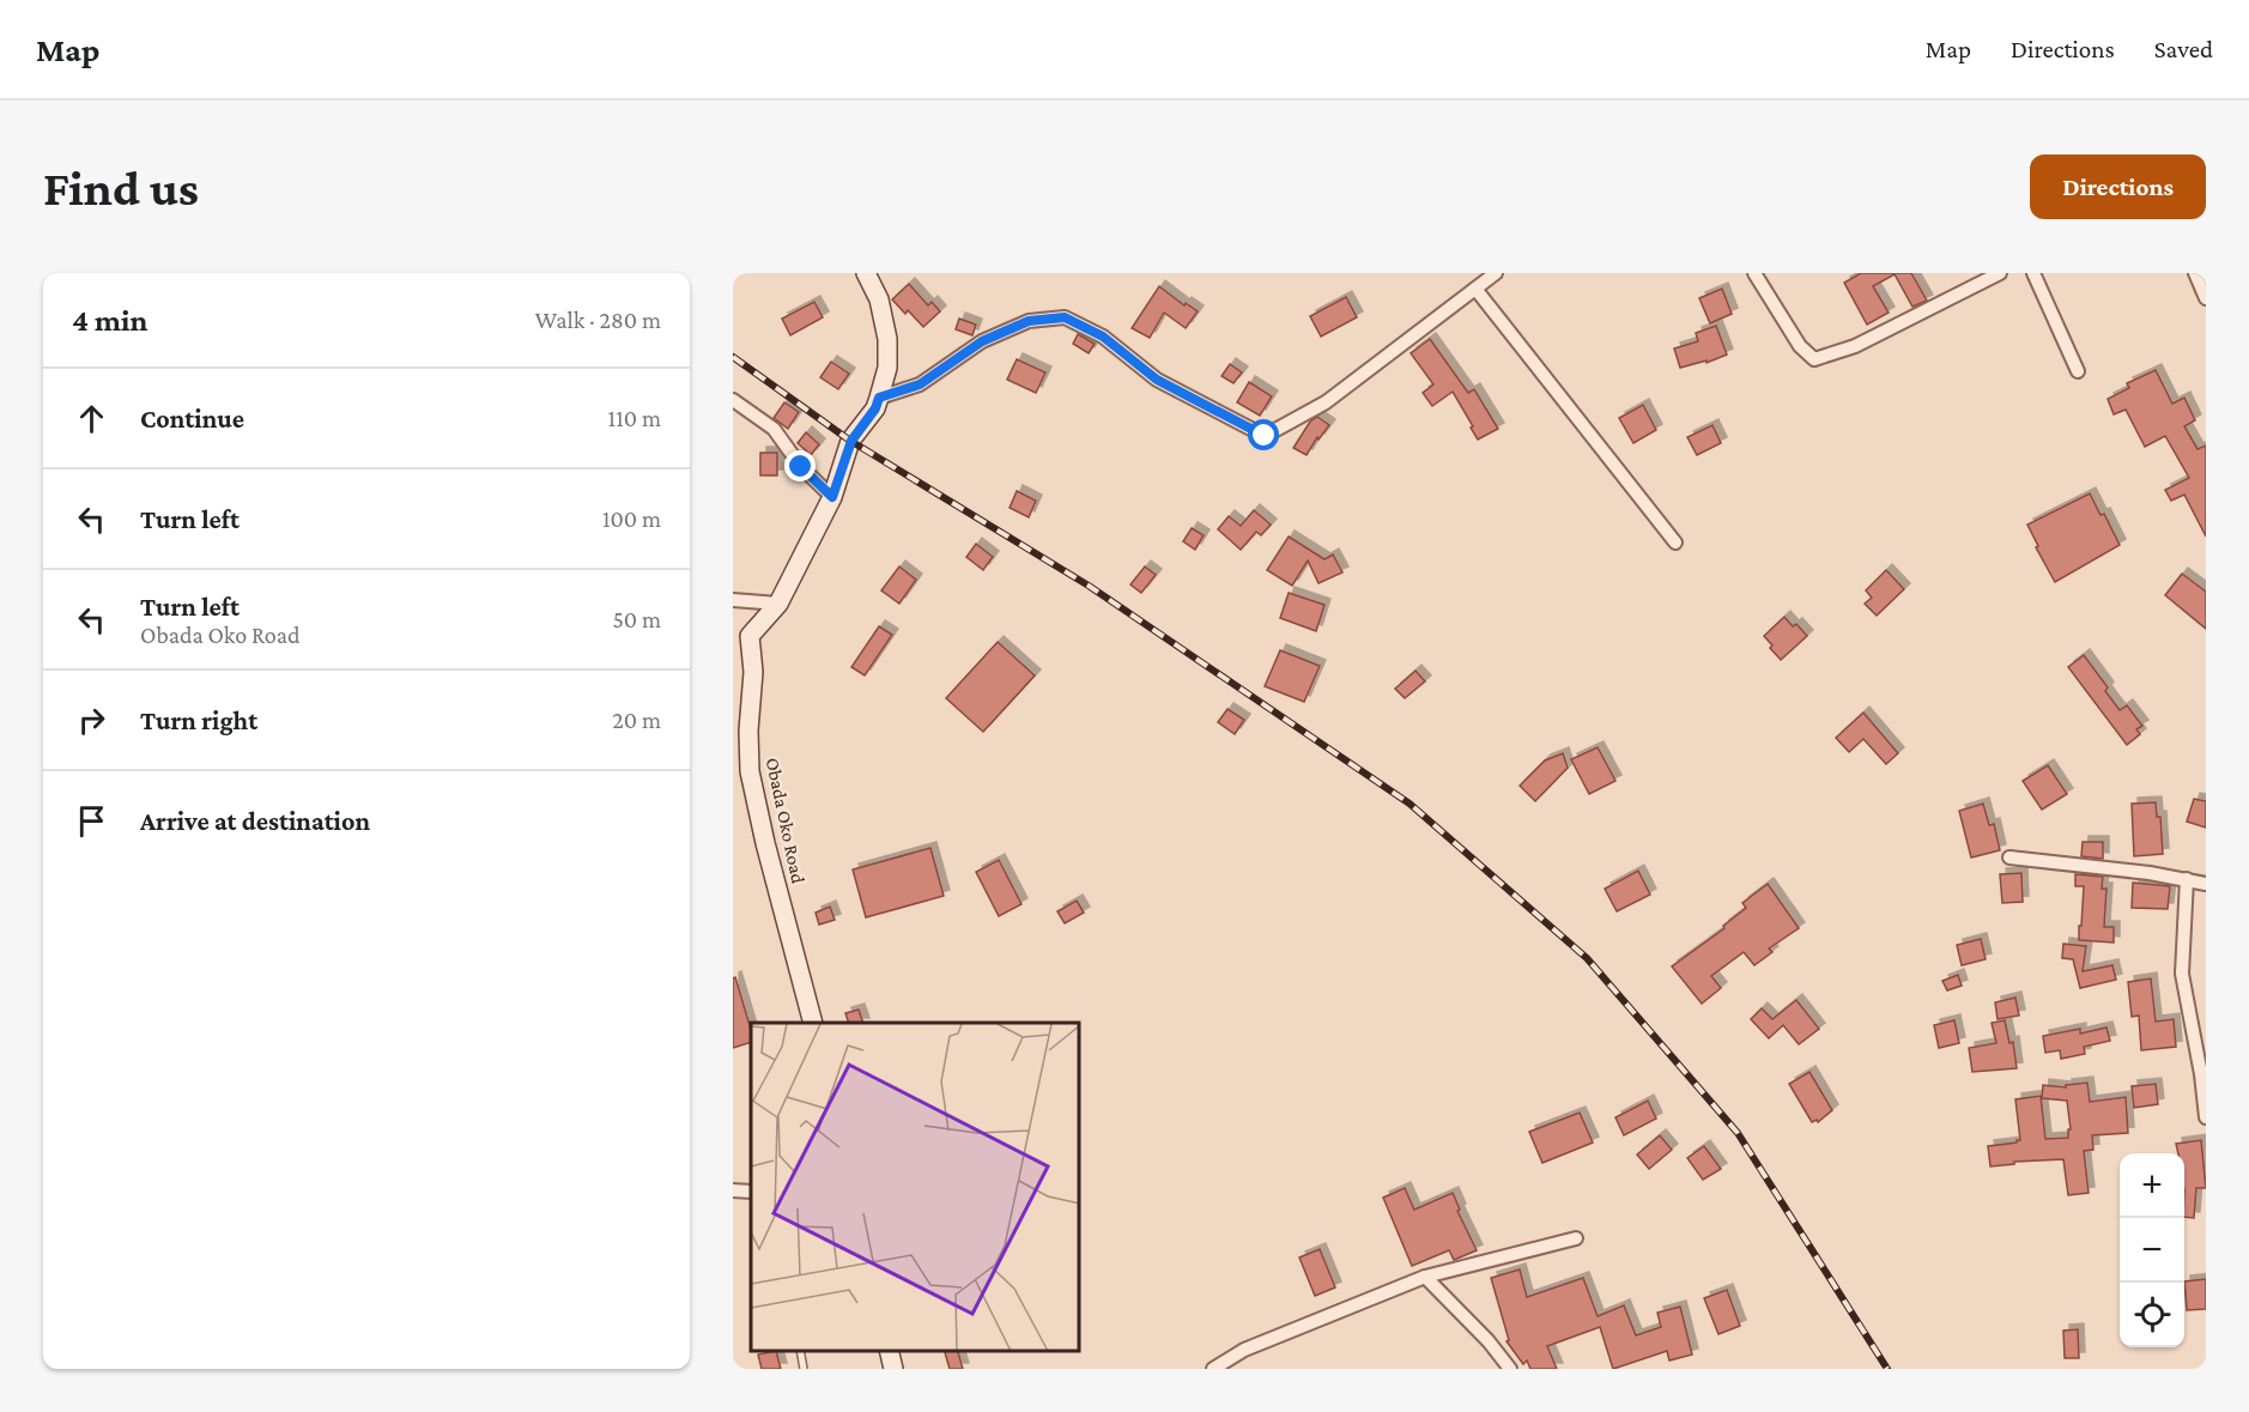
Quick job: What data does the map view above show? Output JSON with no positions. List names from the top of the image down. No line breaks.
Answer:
{"streets":{"main road":["Obada Oko Road"]},"page":{"header":"Map","nav":["Map","Directions","Saved"],"buttons":"Directions","title":"Find us","heading":["4 min","Walk · 280 m"],"list":[["Continue","110 m"],["Turn left","100 m"],["Turn left","Obada Oko Road","50 m"],["Turn right","20 m"],"Arrive at destination"],"map_buttons":["+","−"]}}
